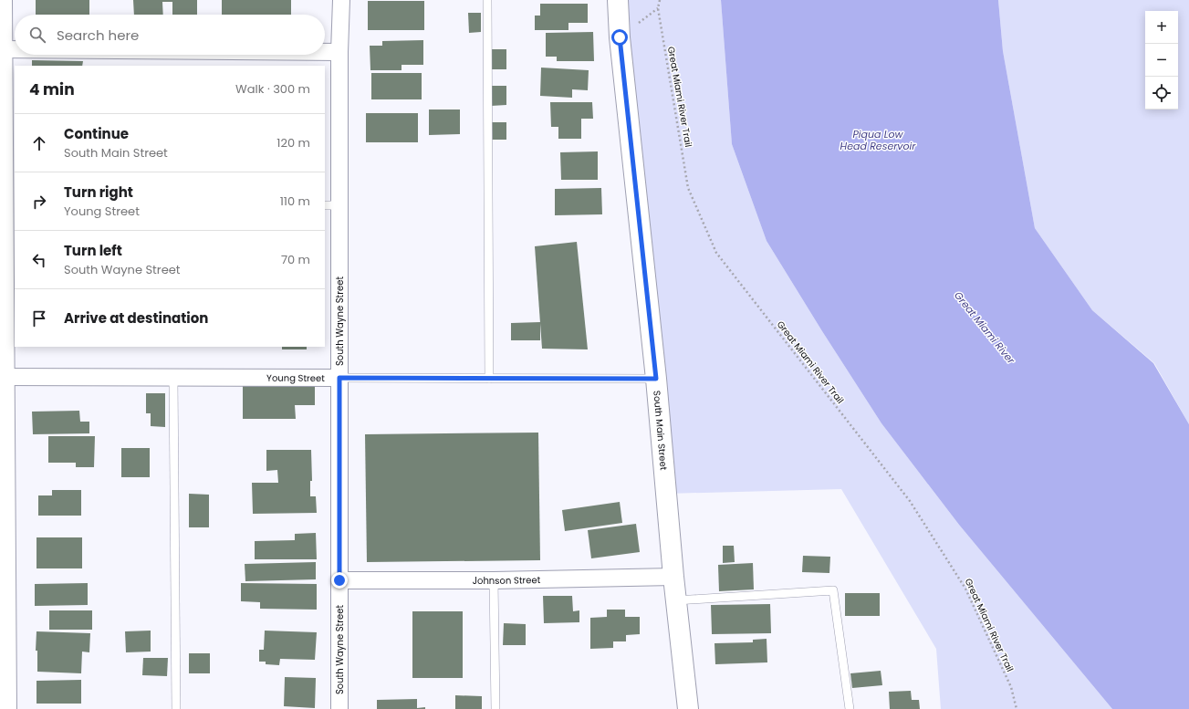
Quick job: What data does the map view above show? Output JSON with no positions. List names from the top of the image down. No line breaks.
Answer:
{"streets":{"main road":["South Main Street"],"street":["South Wayne Street","Young Street","Johnson Street"],"path":["Great Miami River Trail"]},"crossings":[["South Wayne Street","Young Street"],["South Wayne Street","Johnson Street"],["Young Street","South Main Street"],["South Main Street","Johnson Street"]],"water":["Piqua Low Head Reservoir","Great Miami River"],"page":{"map_buttons":["+","−"],"search":"Search here","heading":["4 min","Walk · 300 m"],"list":[["Continue","South Main Street","120 m"],["Turn right","Young Street","110 m"],["Turn left","South Wayne Street","70 m"],"Arrive at destination"]}}
